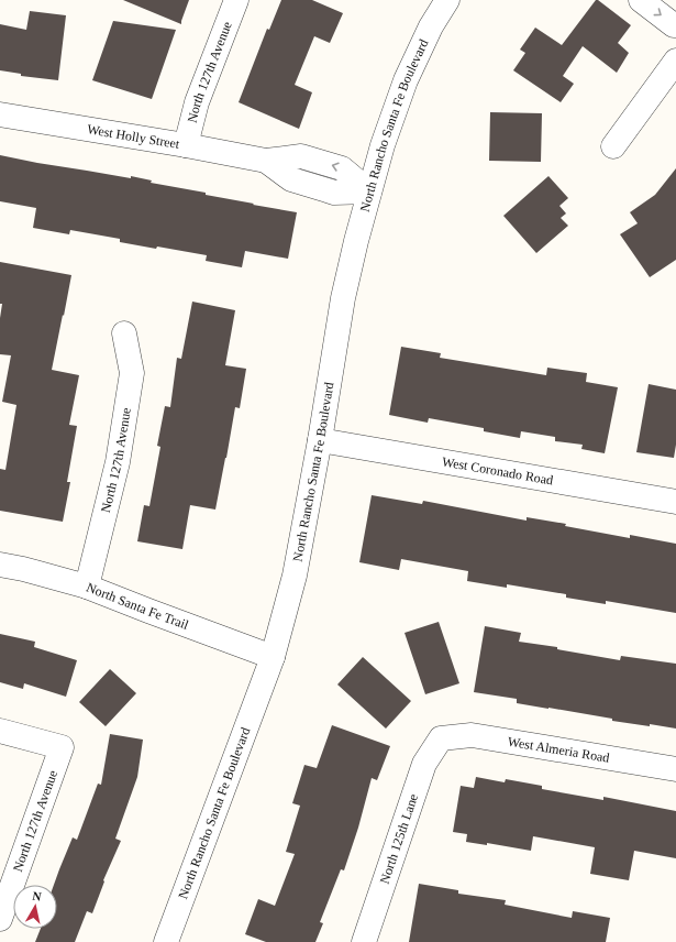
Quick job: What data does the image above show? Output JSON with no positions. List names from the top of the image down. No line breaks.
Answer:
{"streets":{"street":["North 127th Avenue","North Rancho Santa Fe Boulevard","West Holly Street","West Coronado Road","North Santa Fe Trail","West Almeria Road","North 125th Lane"]},"crossings":[["North 127th Avenue","West Holly Street"],["North 127th Avenue","North Santa Fe Trail"],["North Rancho Santa Fe Boulevard","West Holly Street"],["North Rancho Santa Fe Boulevard","West Coronado Road"],["North Rancho Santa Fe Boulevard","North Santa Fe Trail"],["West Almeria Road","North 125th Lane"]],"north":"top"}
